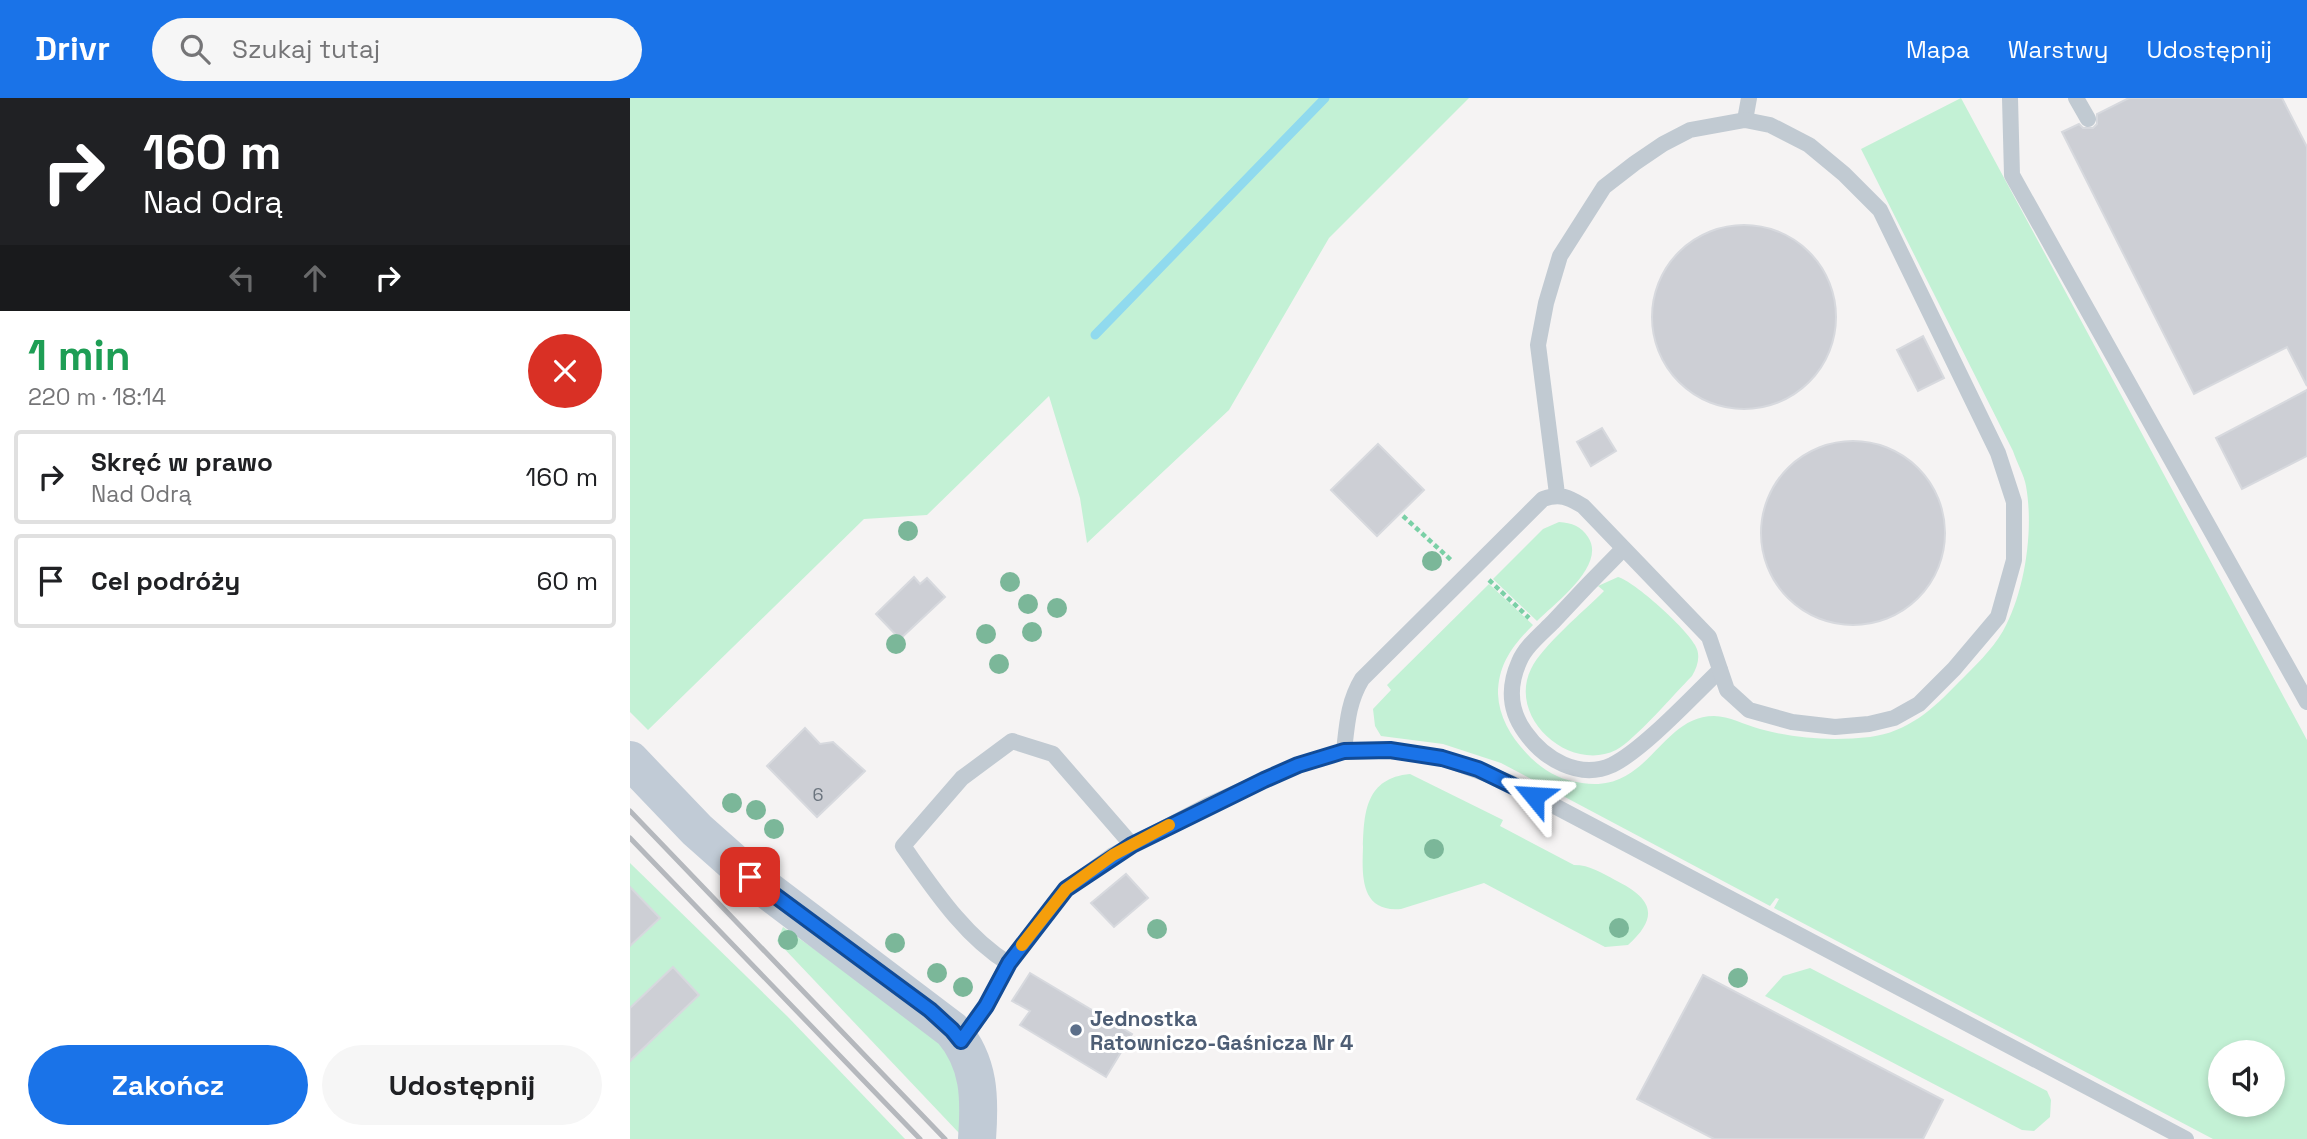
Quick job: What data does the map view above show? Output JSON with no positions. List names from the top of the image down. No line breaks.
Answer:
{"places":["Jednostka Ratowniczo-Gaśnicza Nr 4"],"house_numbers":["6"],"page":{"header":"Drivr","search":"Szukaj tutaj","nav":["Mapa","Warstwy","Udostępnij"],"turn":["160 m","Nad Odrą"],"heading":["1 min","220 m · 18:14"],"list":[{"name":"Skręć w prawo","note":"Nad Odrą","value":"160 m"},{"name":"Cel podróży","value":"60 m"}],"buttons":["Zakończ","Udostępnij"]}}
